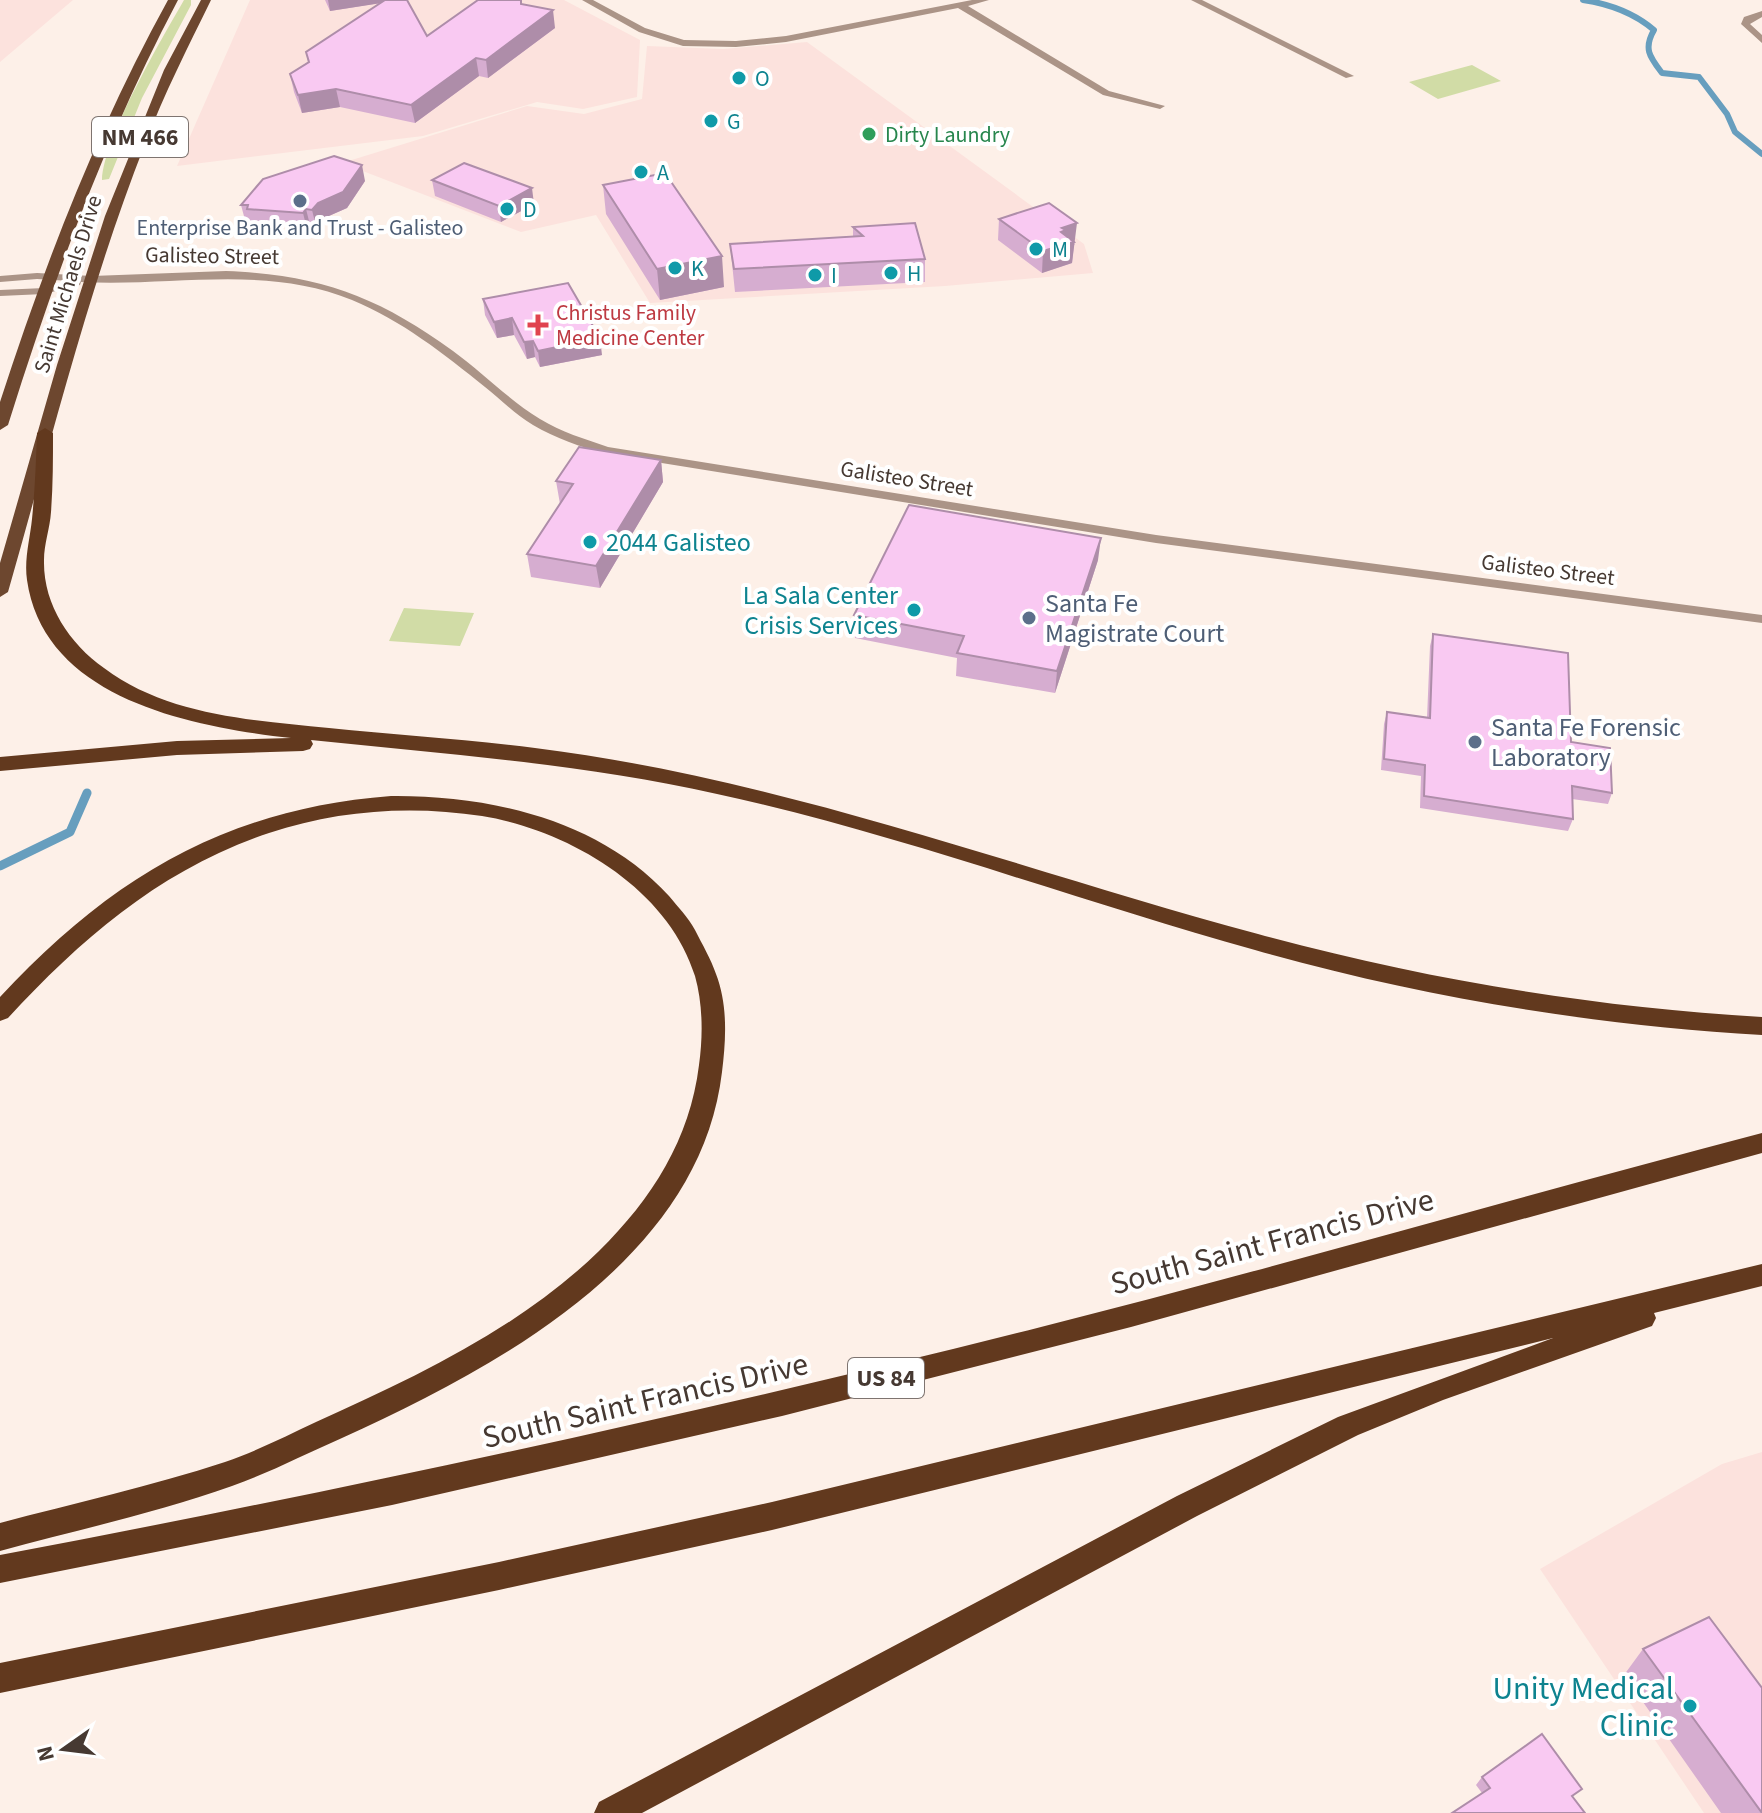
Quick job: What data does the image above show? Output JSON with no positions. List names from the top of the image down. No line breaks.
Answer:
{"streets":{"highway":["South Saint Francis Drive","US 84"],"main road":["NM 466","Saint Michaels Drive"],"street":["Galisteo Street"]},"crossings":[["Galisteo Street","Saint Michaels Drive"]],"places":{"other":["O","G","Dirty Laundry","A","Enterprise Bank and Trust - Galisteo","D","M","K","H","I","2044 Galisteo","La Sala Center Crisis Services","Santa Fe Magistrate Court","Santa Fe Forensic Laboratory","Unity Medical Clinic"],"health":["Christus Family Medicine Center"]},"north":"left"}
